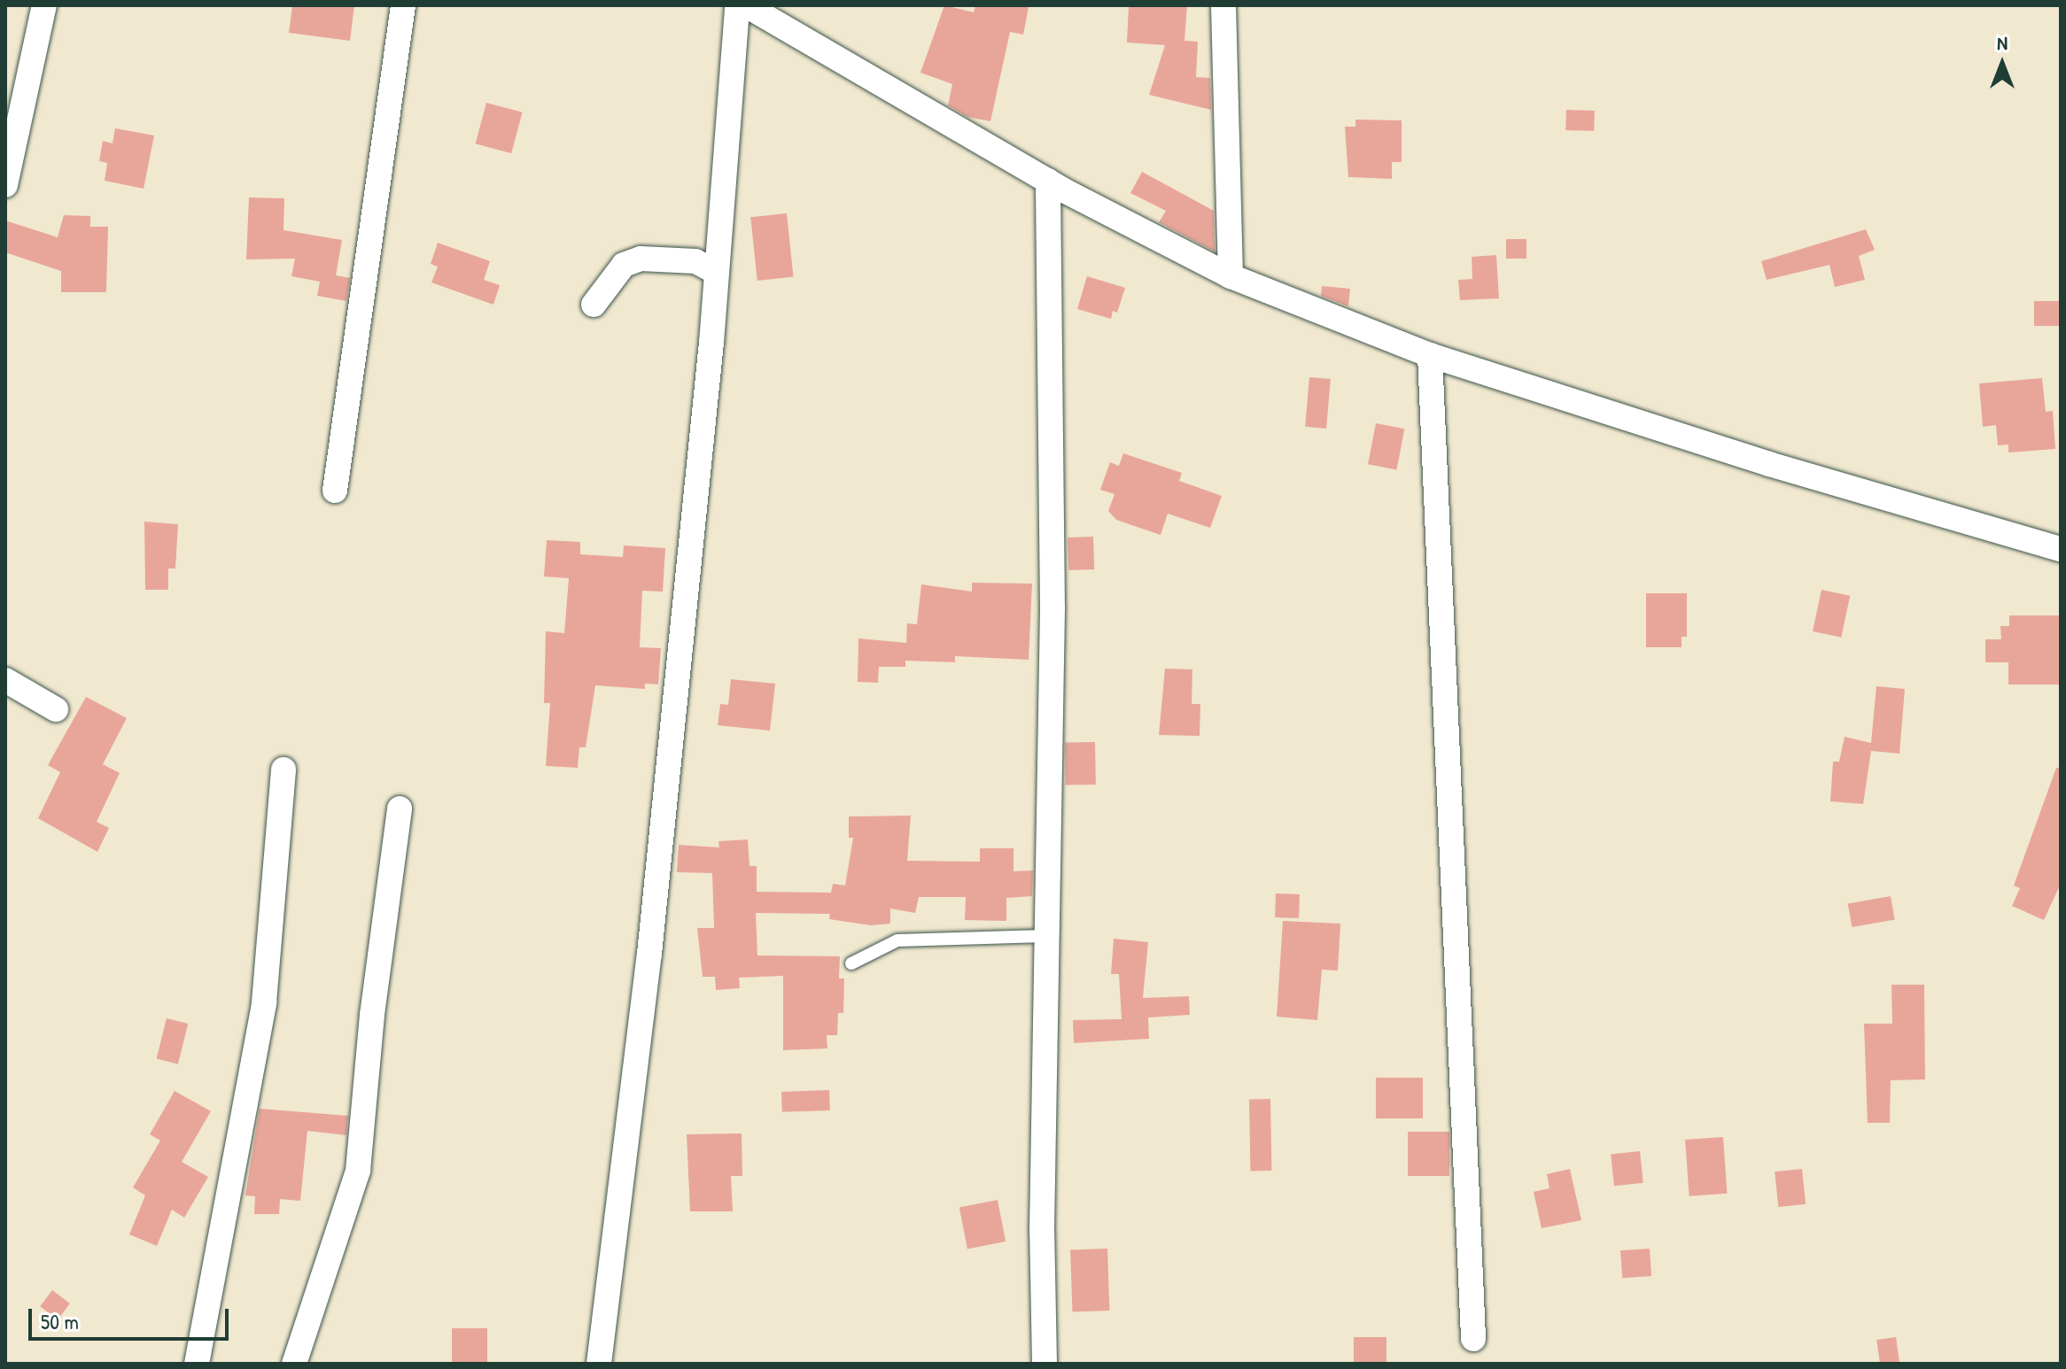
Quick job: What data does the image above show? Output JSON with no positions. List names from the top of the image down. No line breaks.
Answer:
{"scale_bar":"50 m","north":"top"}
